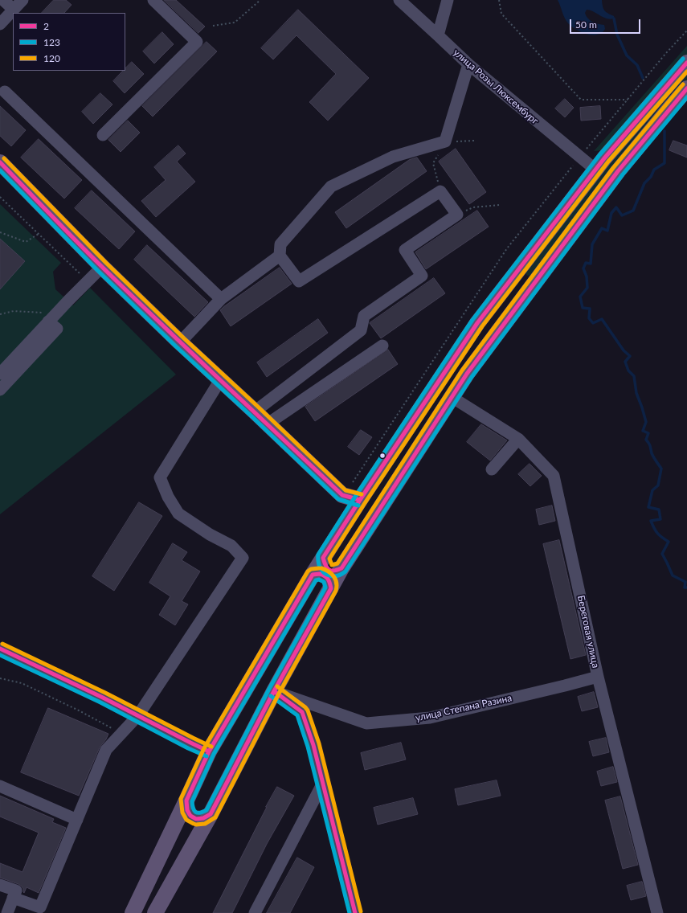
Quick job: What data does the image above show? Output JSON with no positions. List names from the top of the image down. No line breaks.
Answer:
{"streets":{"street":["улица Розы Люксембург","Береговая улица","улица Степана Разина"]},"crossings":[["Береговая улица","улица Степана Разина"]],"lines":["transit line 123","transit line 2","transit line 120"],"legend":["2","123","120"],"scale_bar":"50 m"}
